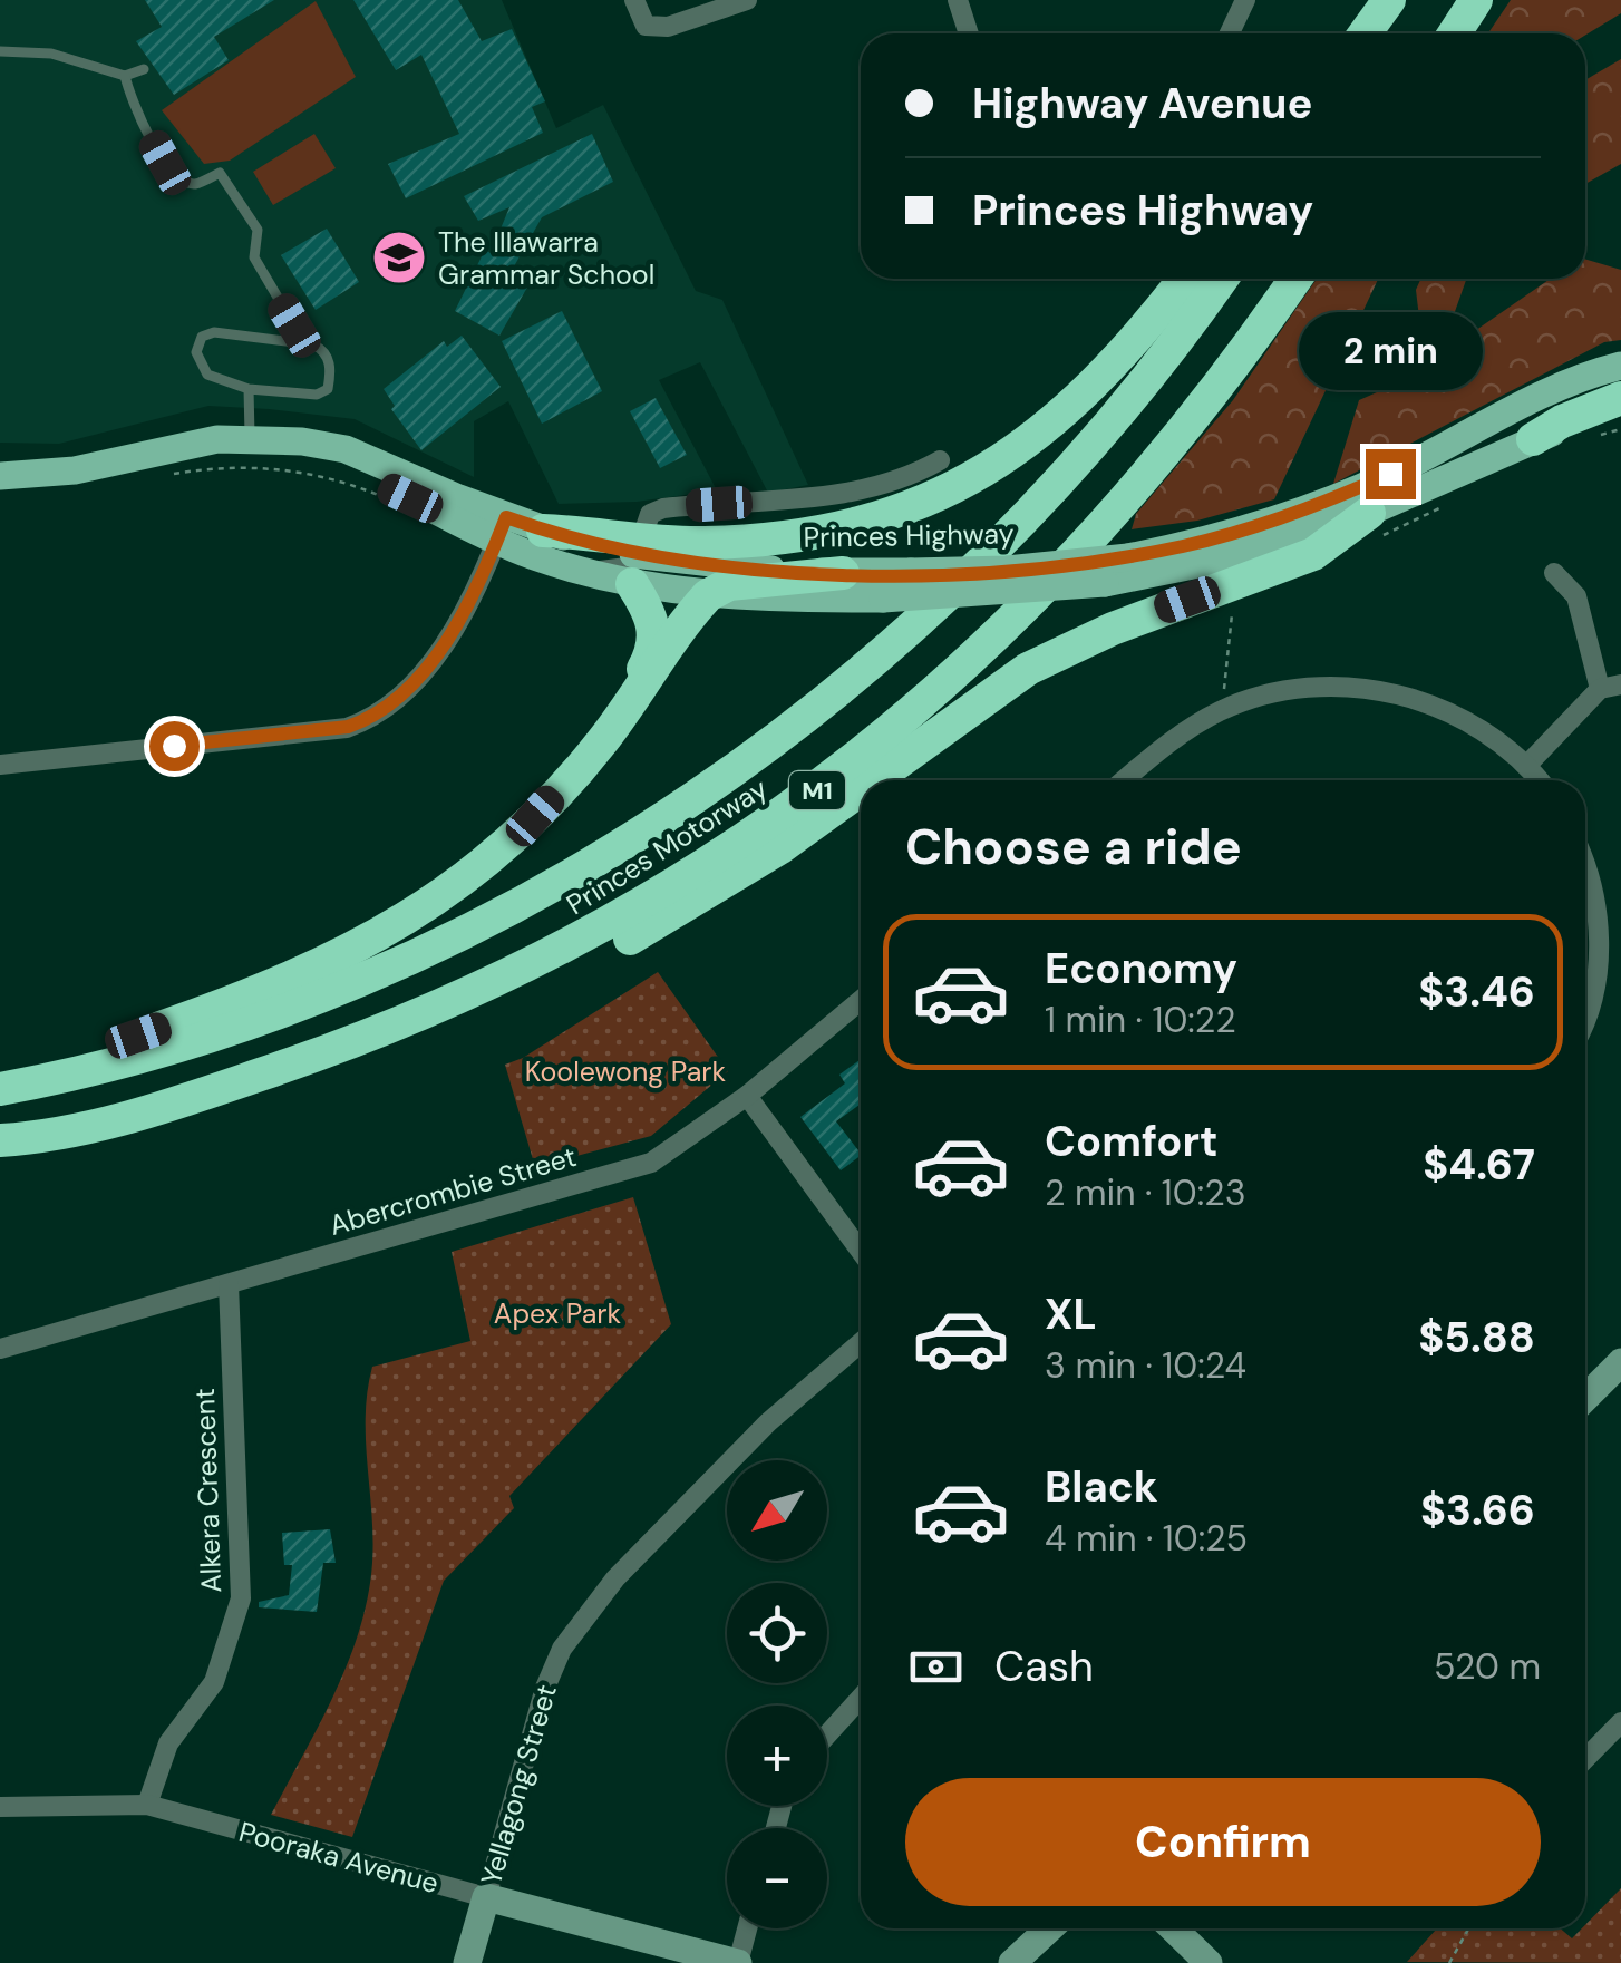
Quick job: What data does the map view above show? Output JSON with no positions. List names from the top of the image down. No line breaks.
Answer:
{"streets":{"highway":["M1","Princes Motorway"],"main road":["Princes Highway"],"street":["Abercrombie Street","Alkera Crescent","Yellagong Street","Pooraka Avenue"]},"crossings":[["Abercrombie Street","Alkera Crescent"],["Alkera Crescent","Pooraka Avenue"],["Yellagong Street","Pooraka Avenue"]],"parks":["Koolewong Park","Apex Park"],"places":{"school or university":["The Illawarra Grammar School"]},"north":"bottom left","page":{"banner":["Highway Avenue","Princes Highway"],"bubble":"2 min","heading":"Choose a ride","list":[{"name":"Economy","note":"1 min · 10:22","value":"$3.46"},{"name":"Comfort","note":"2 min · 10:23","value":"$4.67"},{"name":"XL","note":"3 min · 10:24","value":"$5.88"},{"name":"Black","note":"4 min · 10:25","value":"$3.66"}],"map_buttons":["+","−"],"pay":["Cash","520 m"],"buttons":"Confirm"}}
